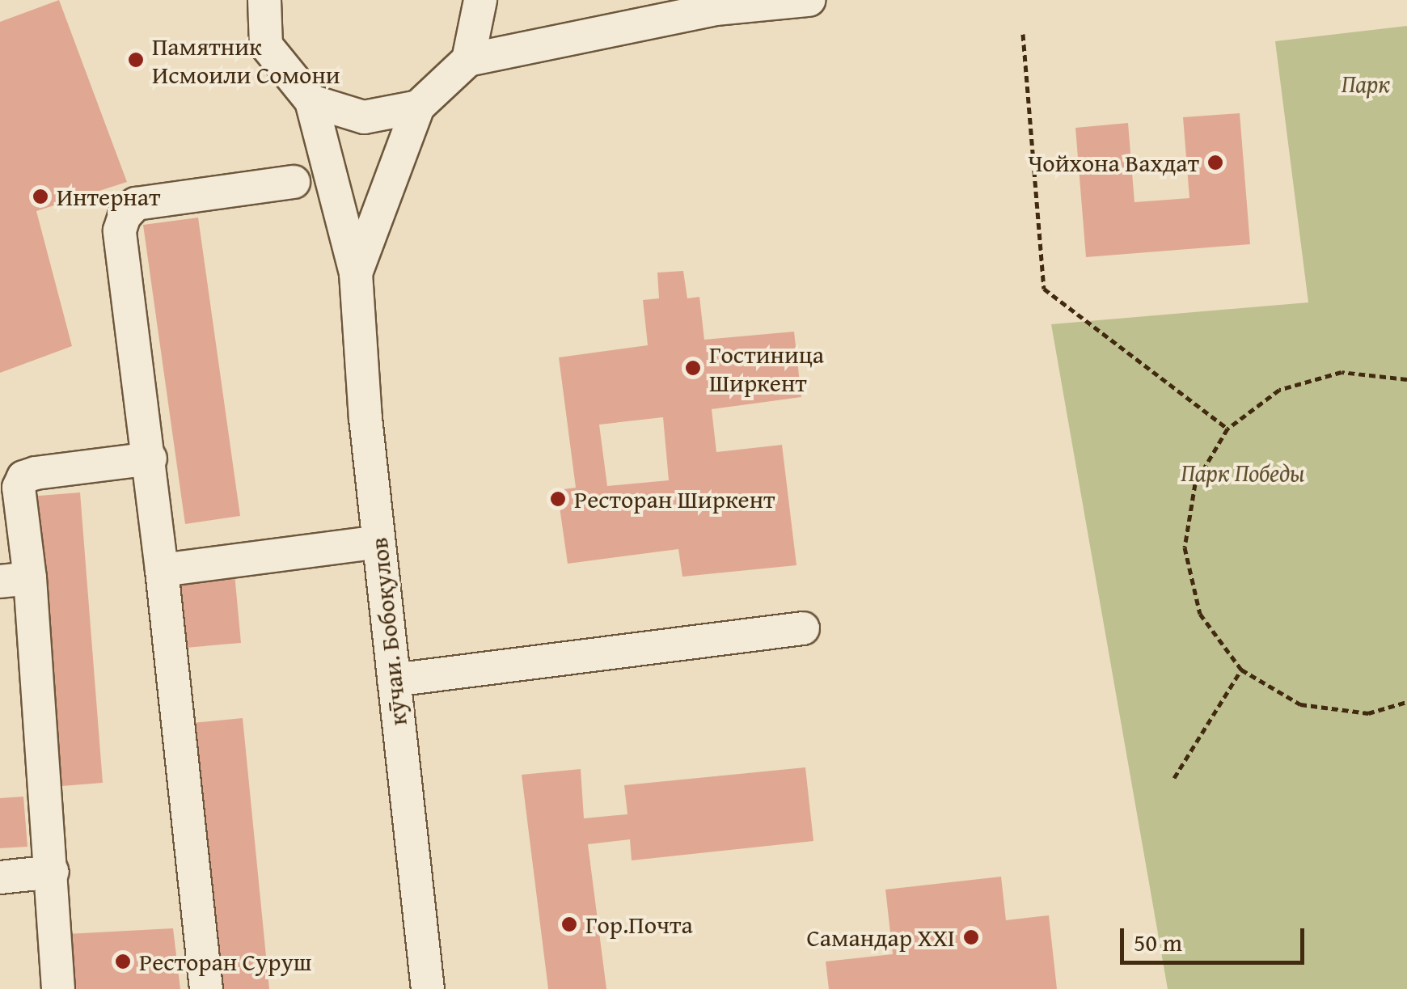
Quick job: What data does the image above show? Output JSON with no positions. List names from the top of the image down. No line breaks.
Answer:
{"streets":{"street":["кӯчаи. Бобоқулов"]},"parks":["Парк","Парк Победы"],"places":["Памятник Исмоили Сомони","Чойхона Вахдат","Интернат","Гостиница Ширкент","Ресторан Ширкент","Гор.Почта","Самандар XXI","Ресторан Суруш"],"scale_bar":"50 m"}
